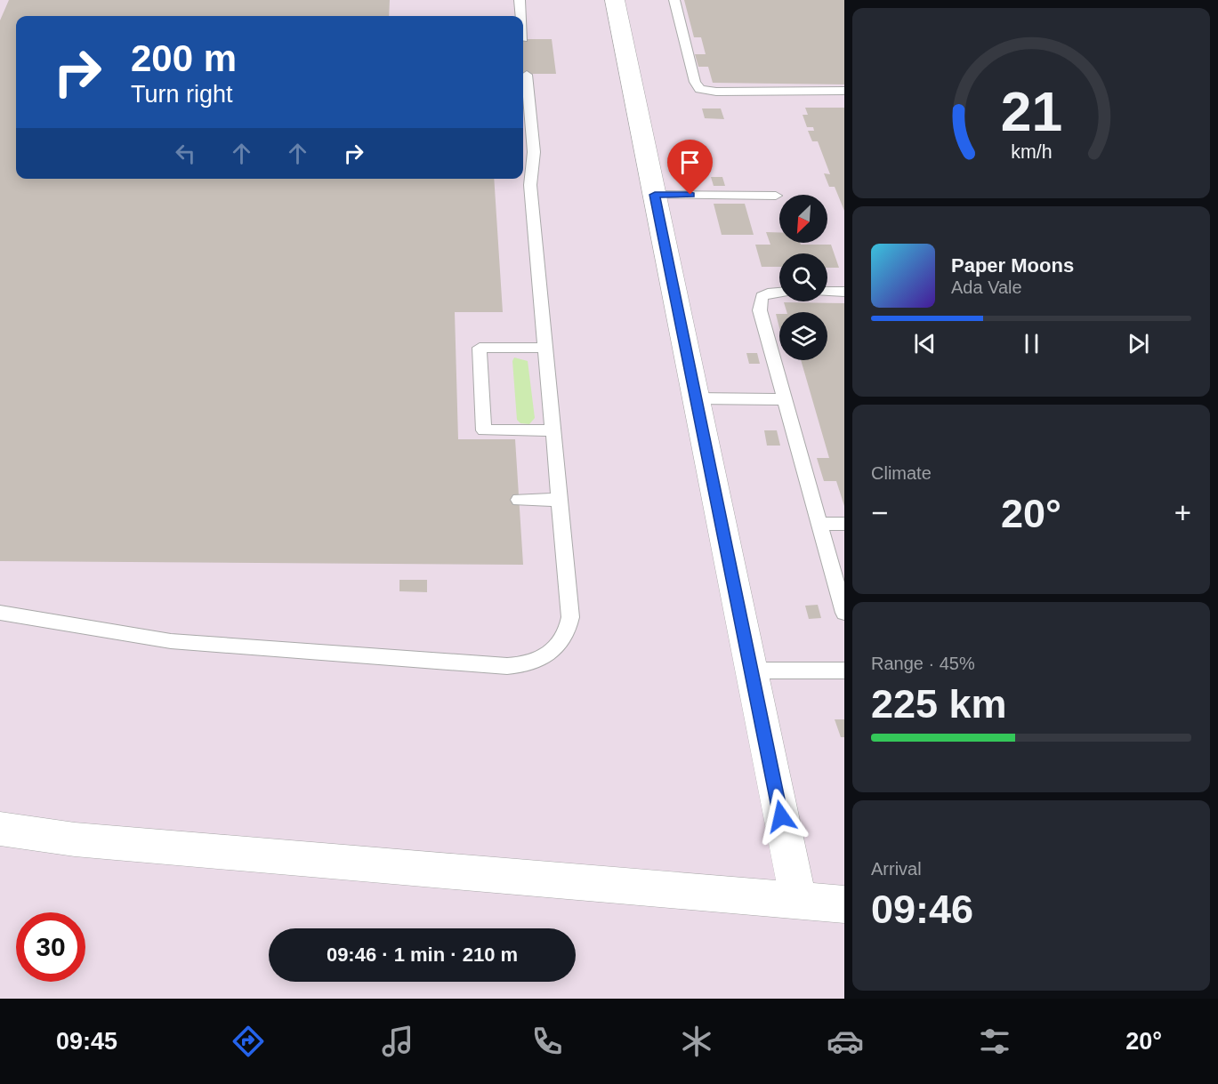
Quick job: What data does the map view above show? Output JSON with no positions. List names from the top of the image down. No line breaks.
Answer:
{"north":"bottom left","page":{"turn":["200 m","Turn right"],"song":["Paper Moons","Ada Vale"],"tile":["Climate",["Range · 45%","225 km"],["Arrival","09:46"]],"heat":["−","20°","+"],"limit":"30","trip":"09:46 · 1 min · 210 m","tabs":["09:45","20°"],"gauge":["21","km/h"]}}
